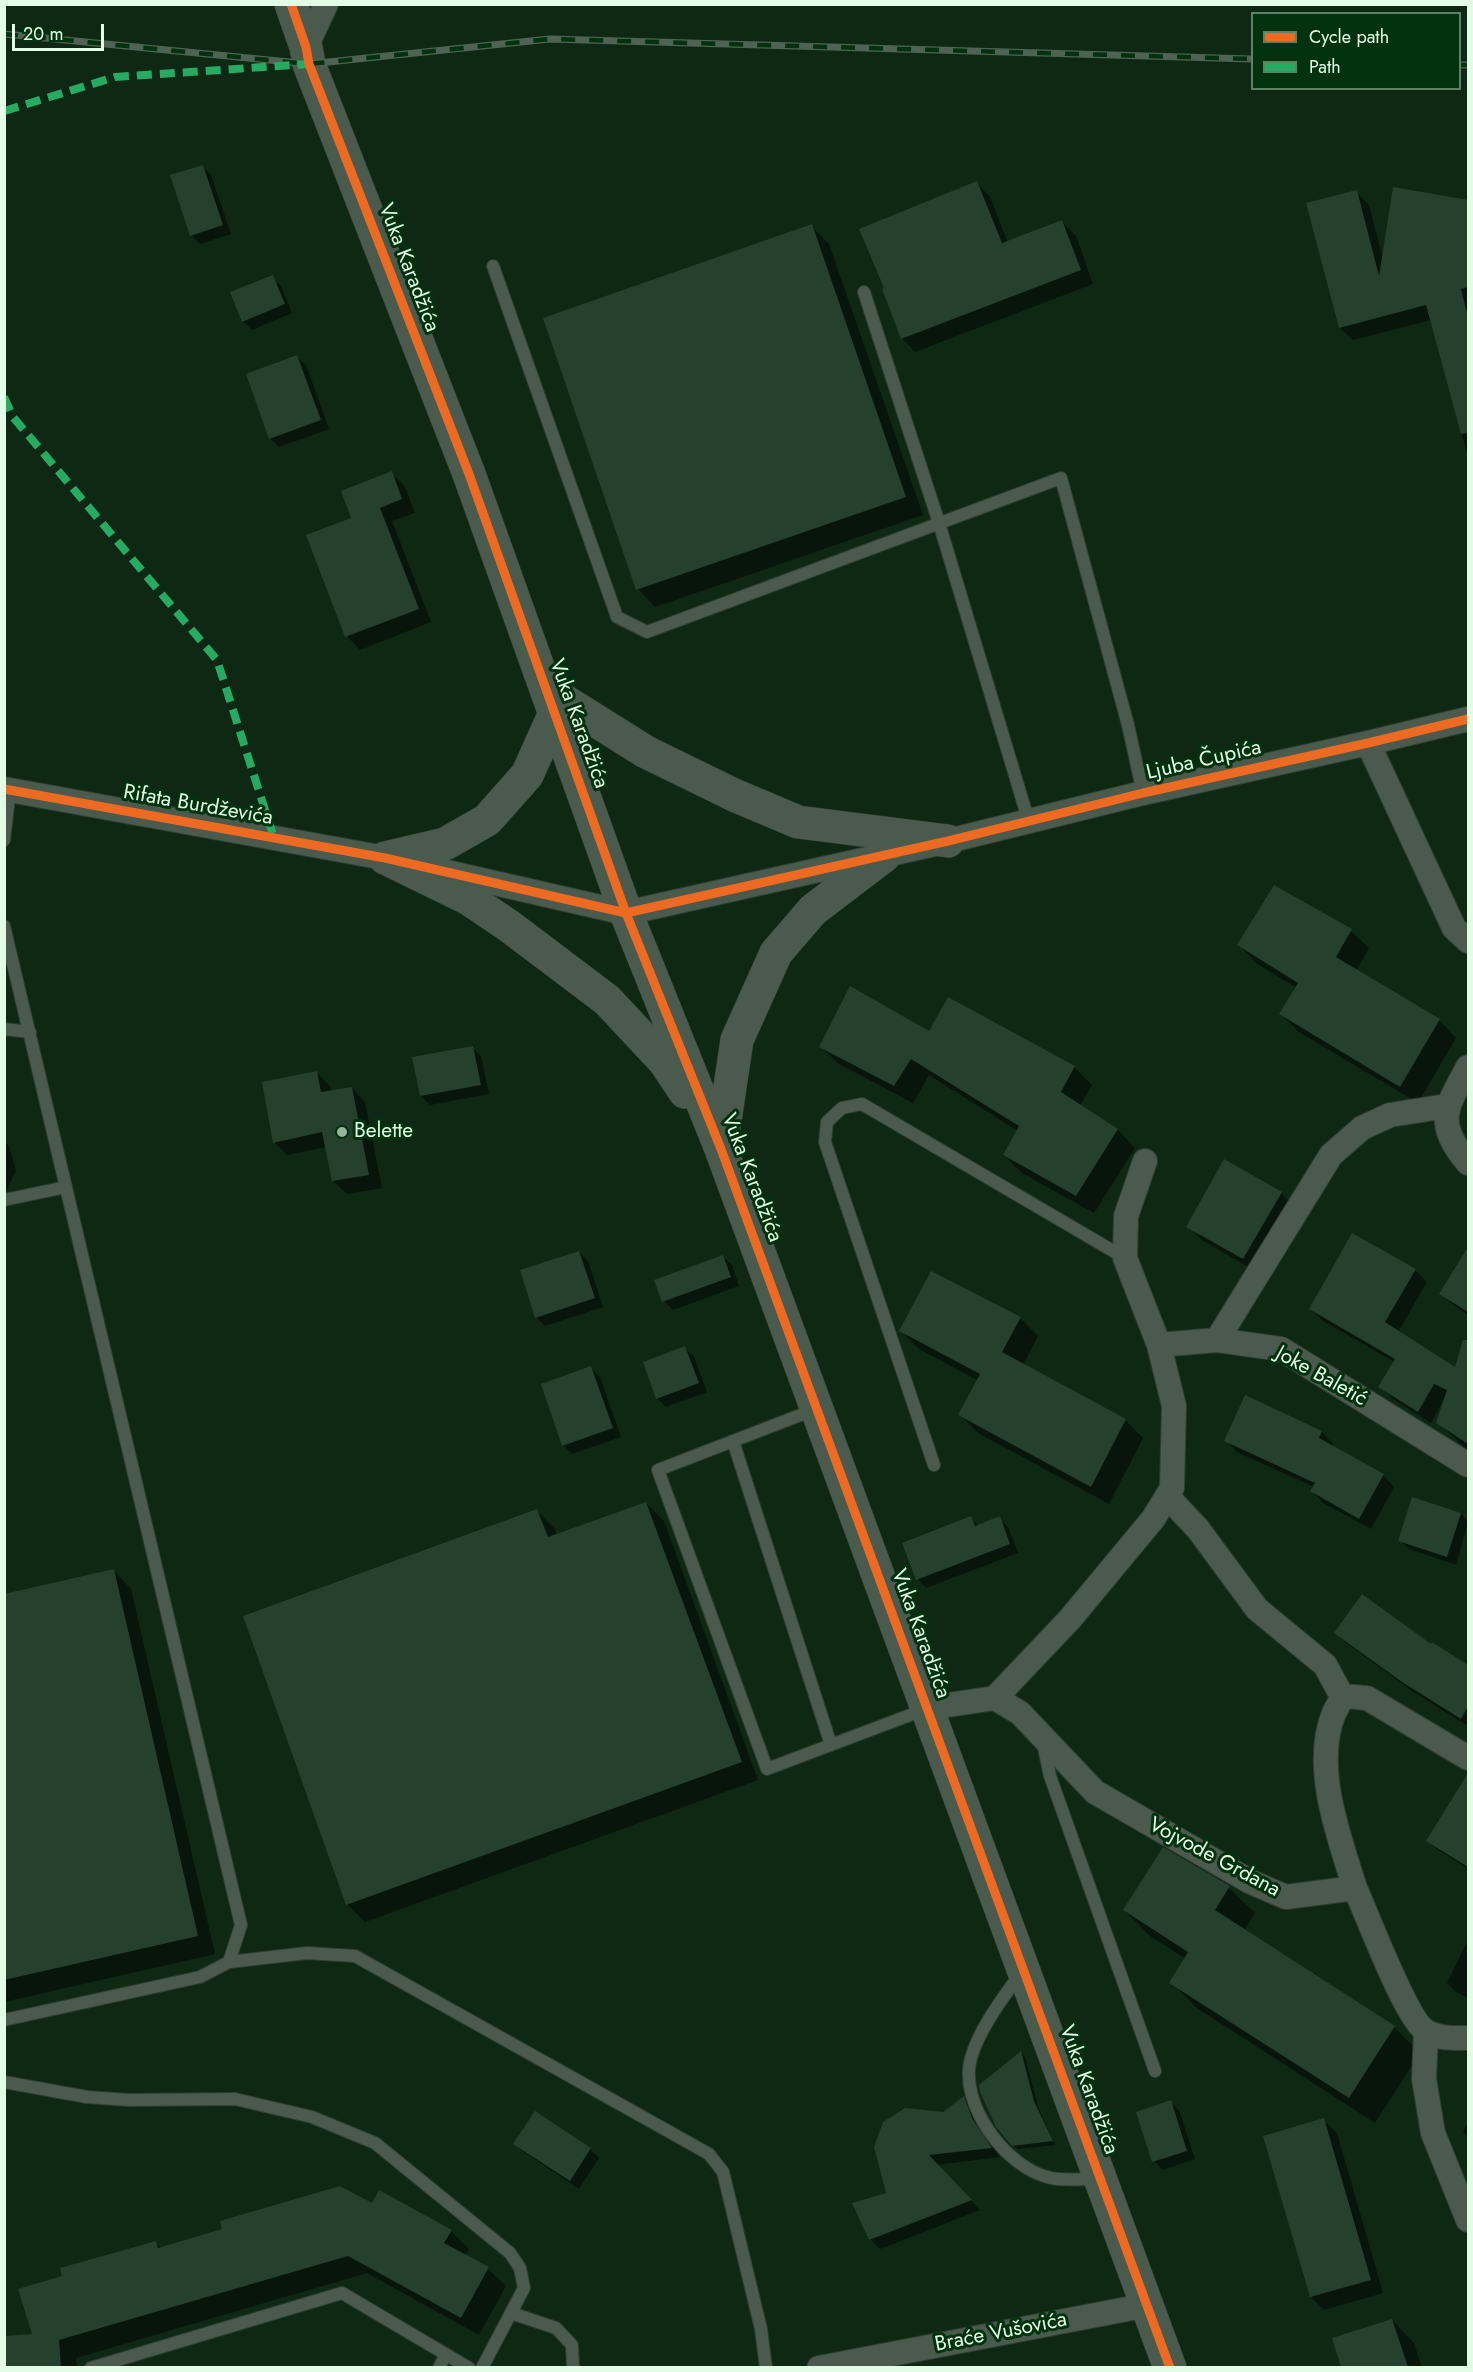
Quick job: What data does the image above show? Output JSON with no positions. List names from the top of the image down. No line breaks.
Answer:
{"streets":{"street":["Vuka Karadžića","Ljuba Čupića","Rifata Burdževića","Joke Baletić","Vojvode Grdana","Braće Vušovića"]},"crossings":[["Vuka Karadžića","Ljuba Čupića"],["Vuka Karadžića","Rifata Burdževića"],["Vuka Karadžića","Braće Vušovića"],["Ljuba Čupića","Rifata Burdževića"]],"places":["Belette"],"legend":["Cycle path","Path"],"scale_bar":"20 m"}
